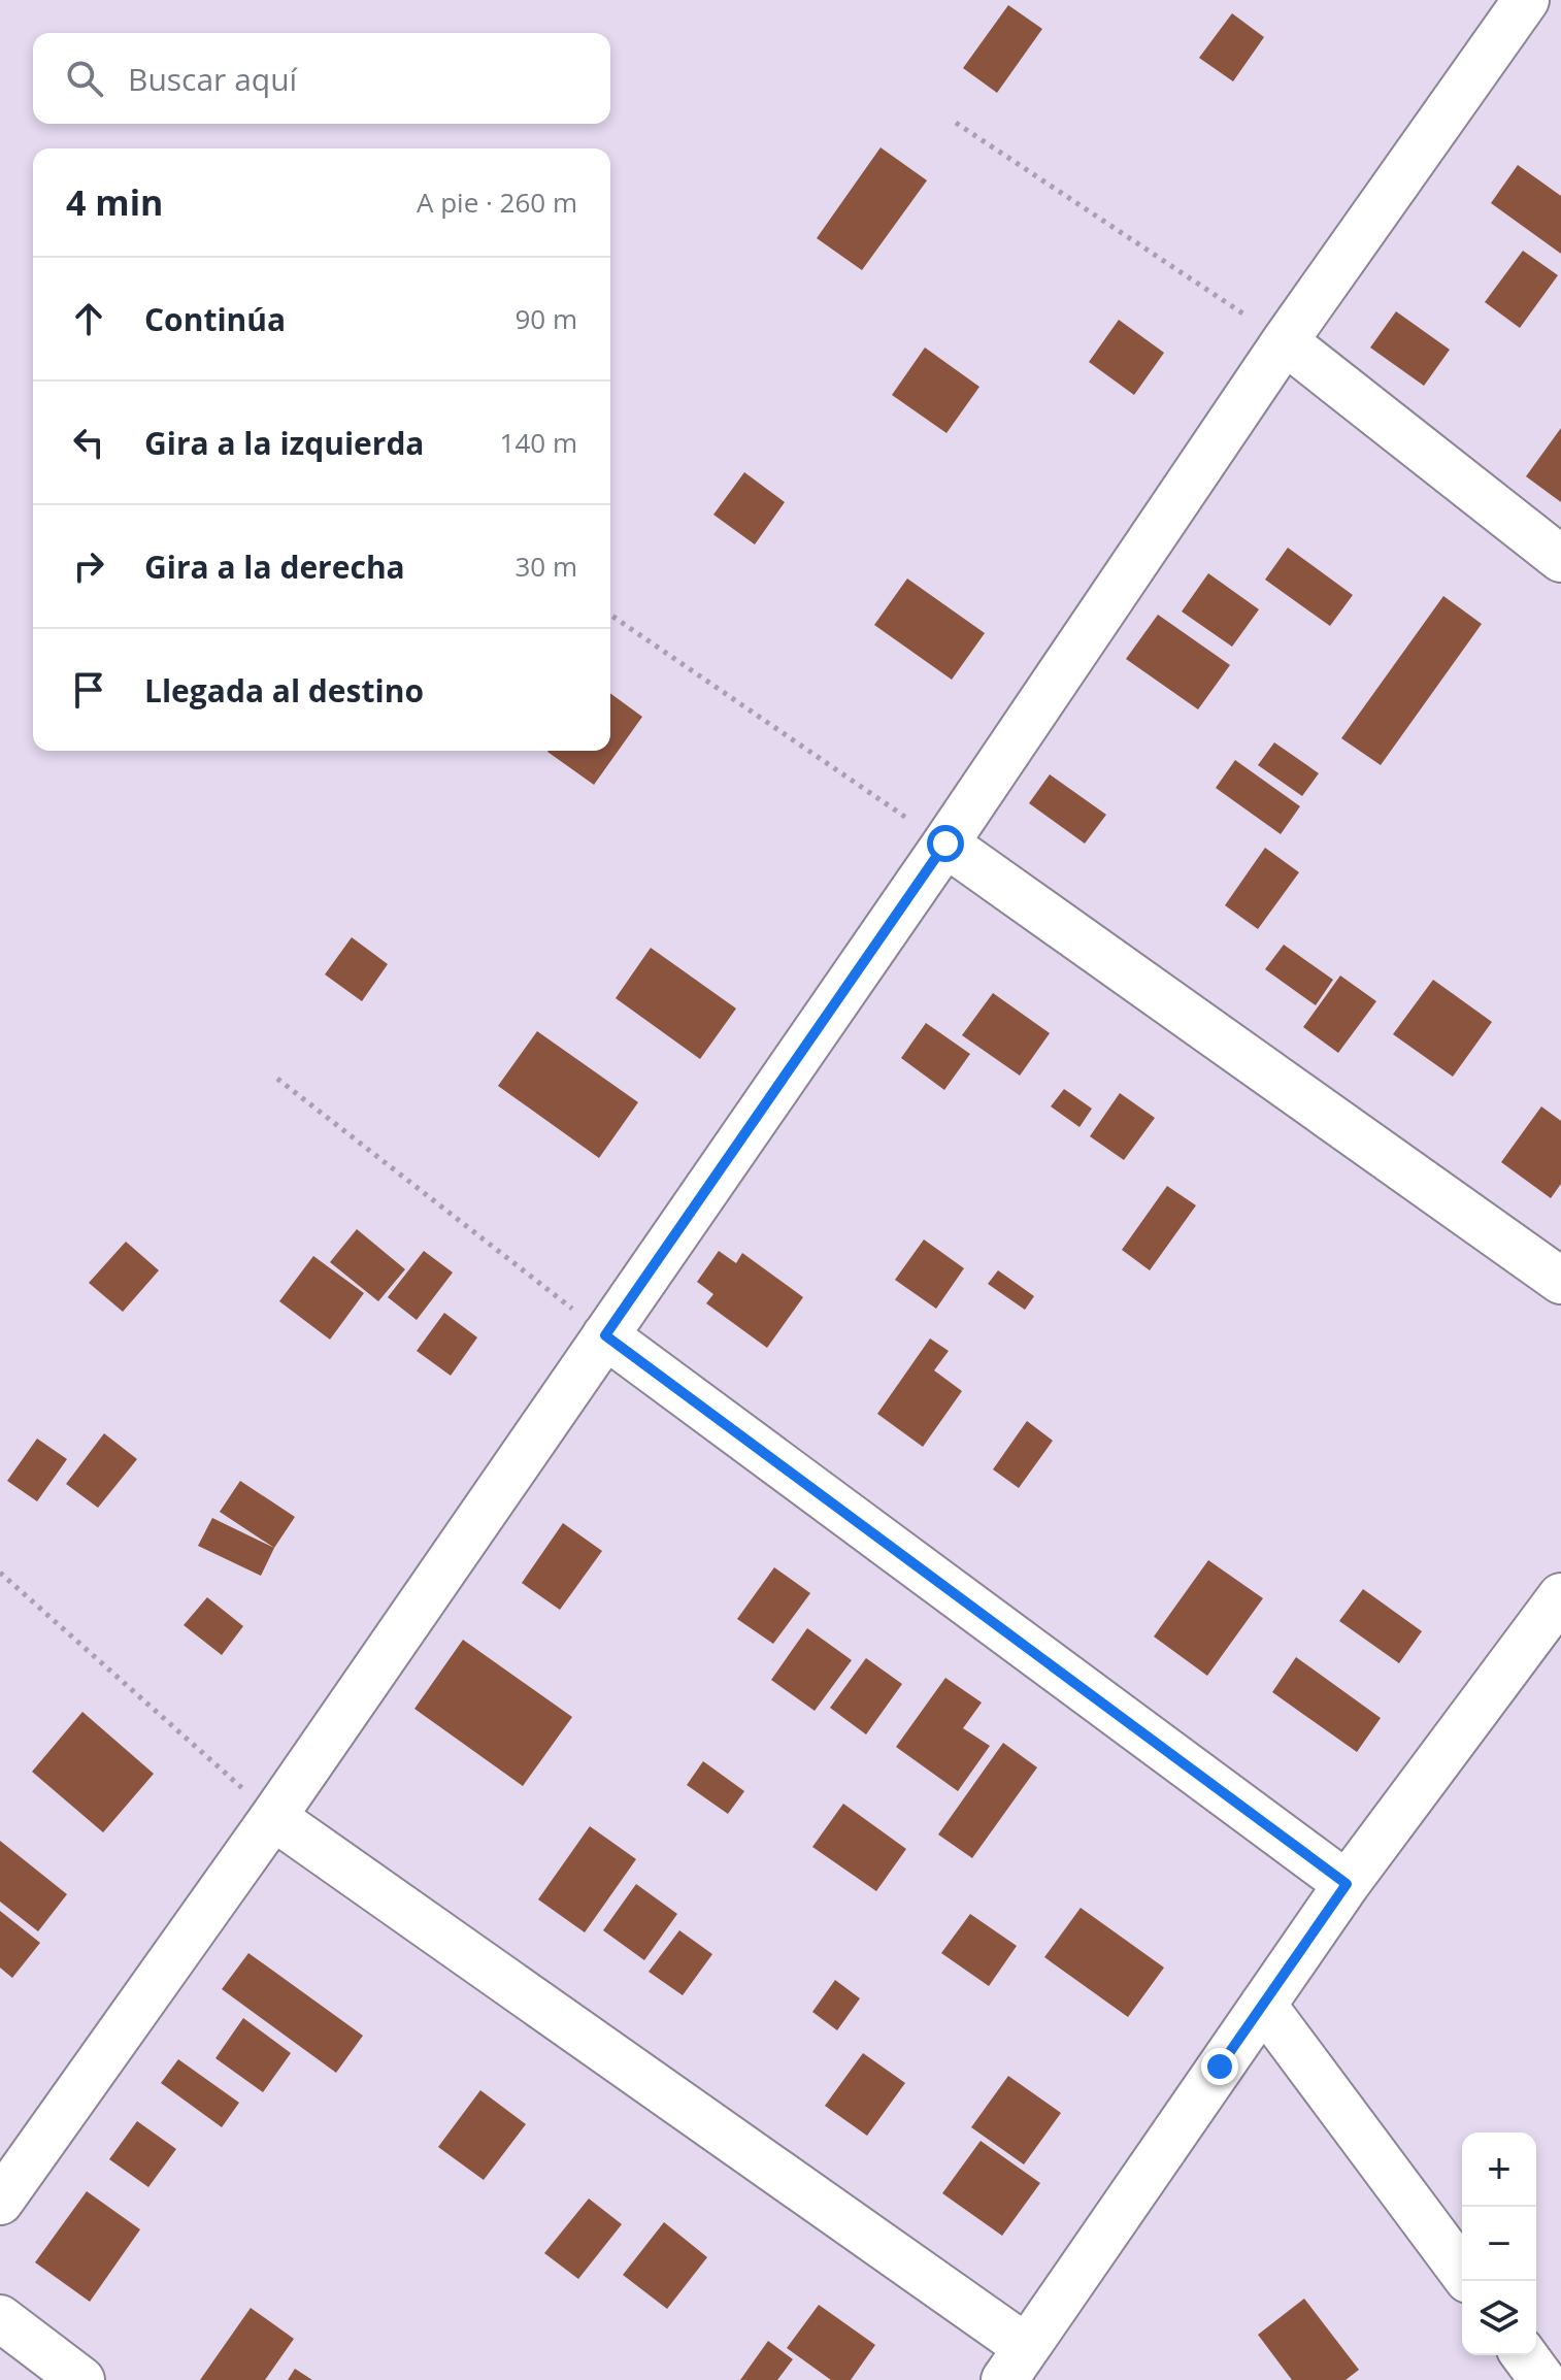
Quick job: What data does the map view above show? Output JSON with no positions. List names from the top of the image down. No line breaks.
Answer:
{"page":{"search":"Buscar aquí","heading":["4 min","A pie · 260 m"],"list":[["Continúa","90 m"],["Gira a la izquierda","140 m"],["Gira a la derecha","30 m"],"Llegada al destino"],"map_buttons":["+","−"]}}
